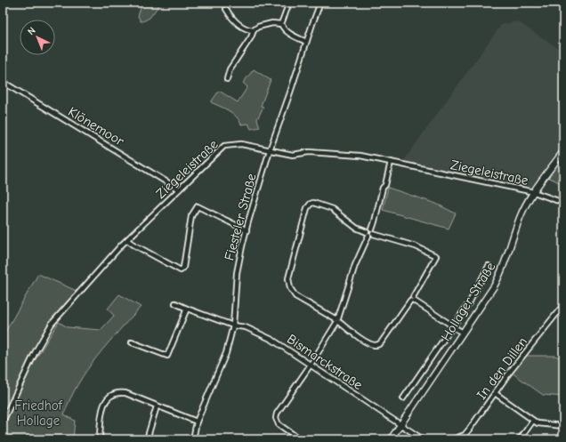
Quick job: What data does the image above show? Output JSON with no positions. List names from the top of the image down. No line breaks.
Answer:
{"streets":{"main road":["Hollager Straße"],"street":["Klönemoor","Ziegeleistraße","Fiesteler Straße","Bismarckstraße","In den Dillen"]},"crossings":[["Klönemoor","Ziegeleistraße"],["Ziegeleistraße","Fiesteler Straße"],["Ziegeleistraße","Hollager Straße"],["Fiesteler Straße","Bismarckstraße"],["Hollager Straße","Bismarckstraße"]],"parks":["Friedhof Hollage"],"north":"top left"}
